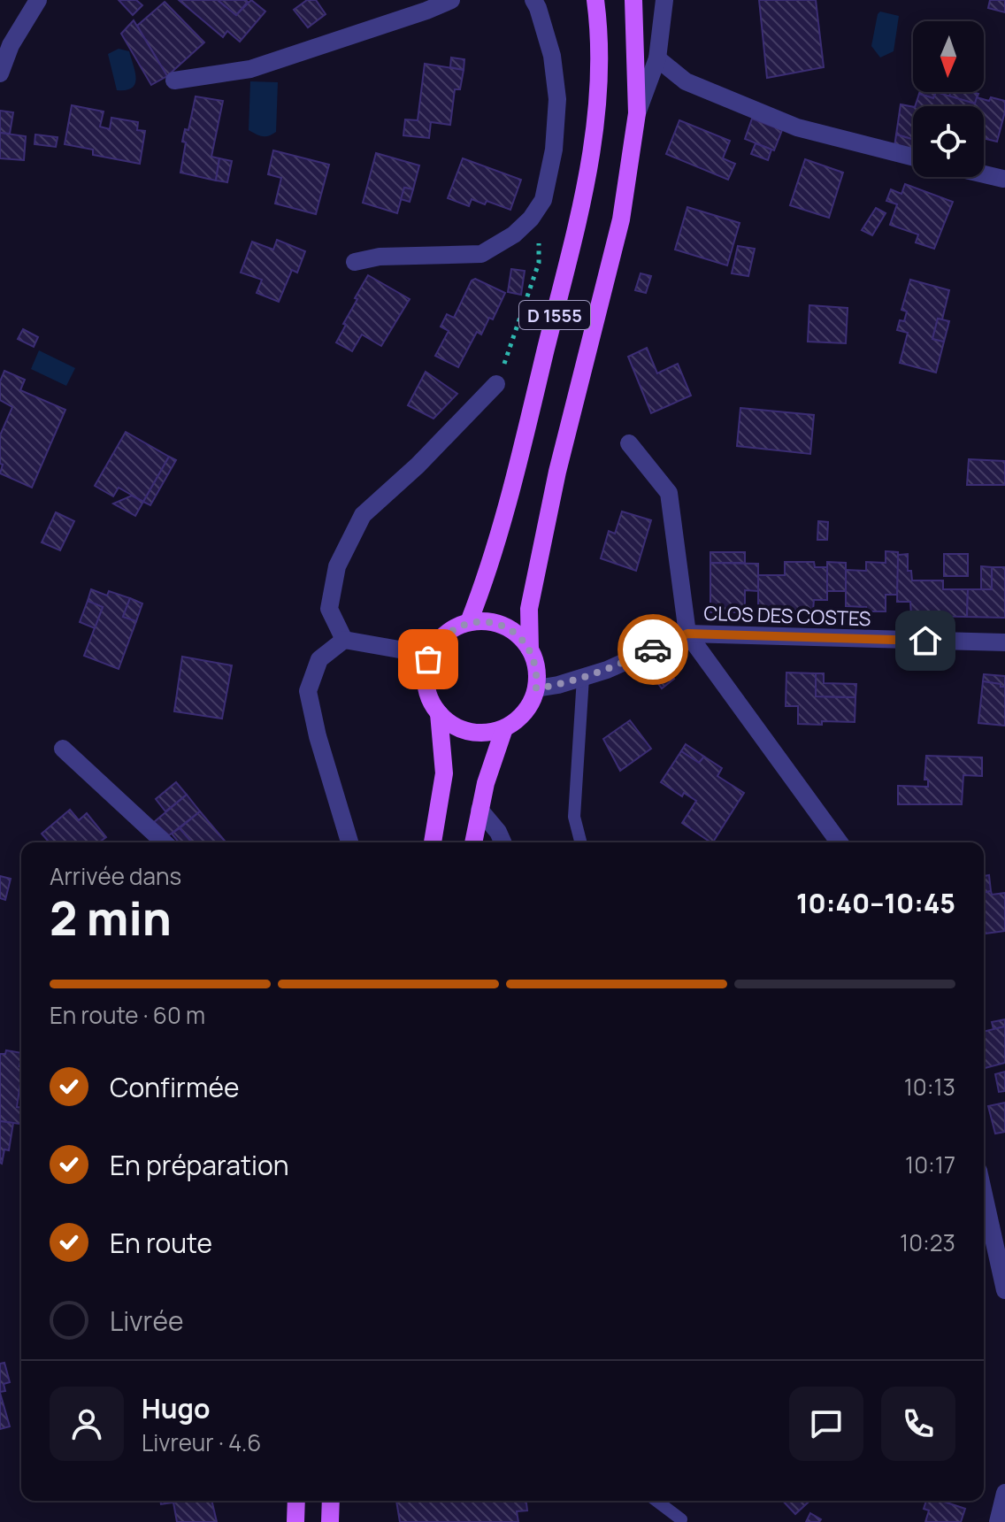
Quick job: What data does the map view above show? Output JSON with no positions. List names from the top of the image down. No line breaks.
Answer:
{"streets":{"main road":["D 1555"],"street":["CLOS DES COSTES"]},"crossings":[["D 1555","CLOS DES COSTES"]],"north":"bottom","page":{"heading":["2 min","Arrivée dans","10:40–10:45"],"panel":["Hugo","Livreur · 4.6"],"bar":"En route · 60 m","list":[["Confirmée","10:13"],["En préparation","10:17"],["En route","10:23"],"Livrée"]}}
